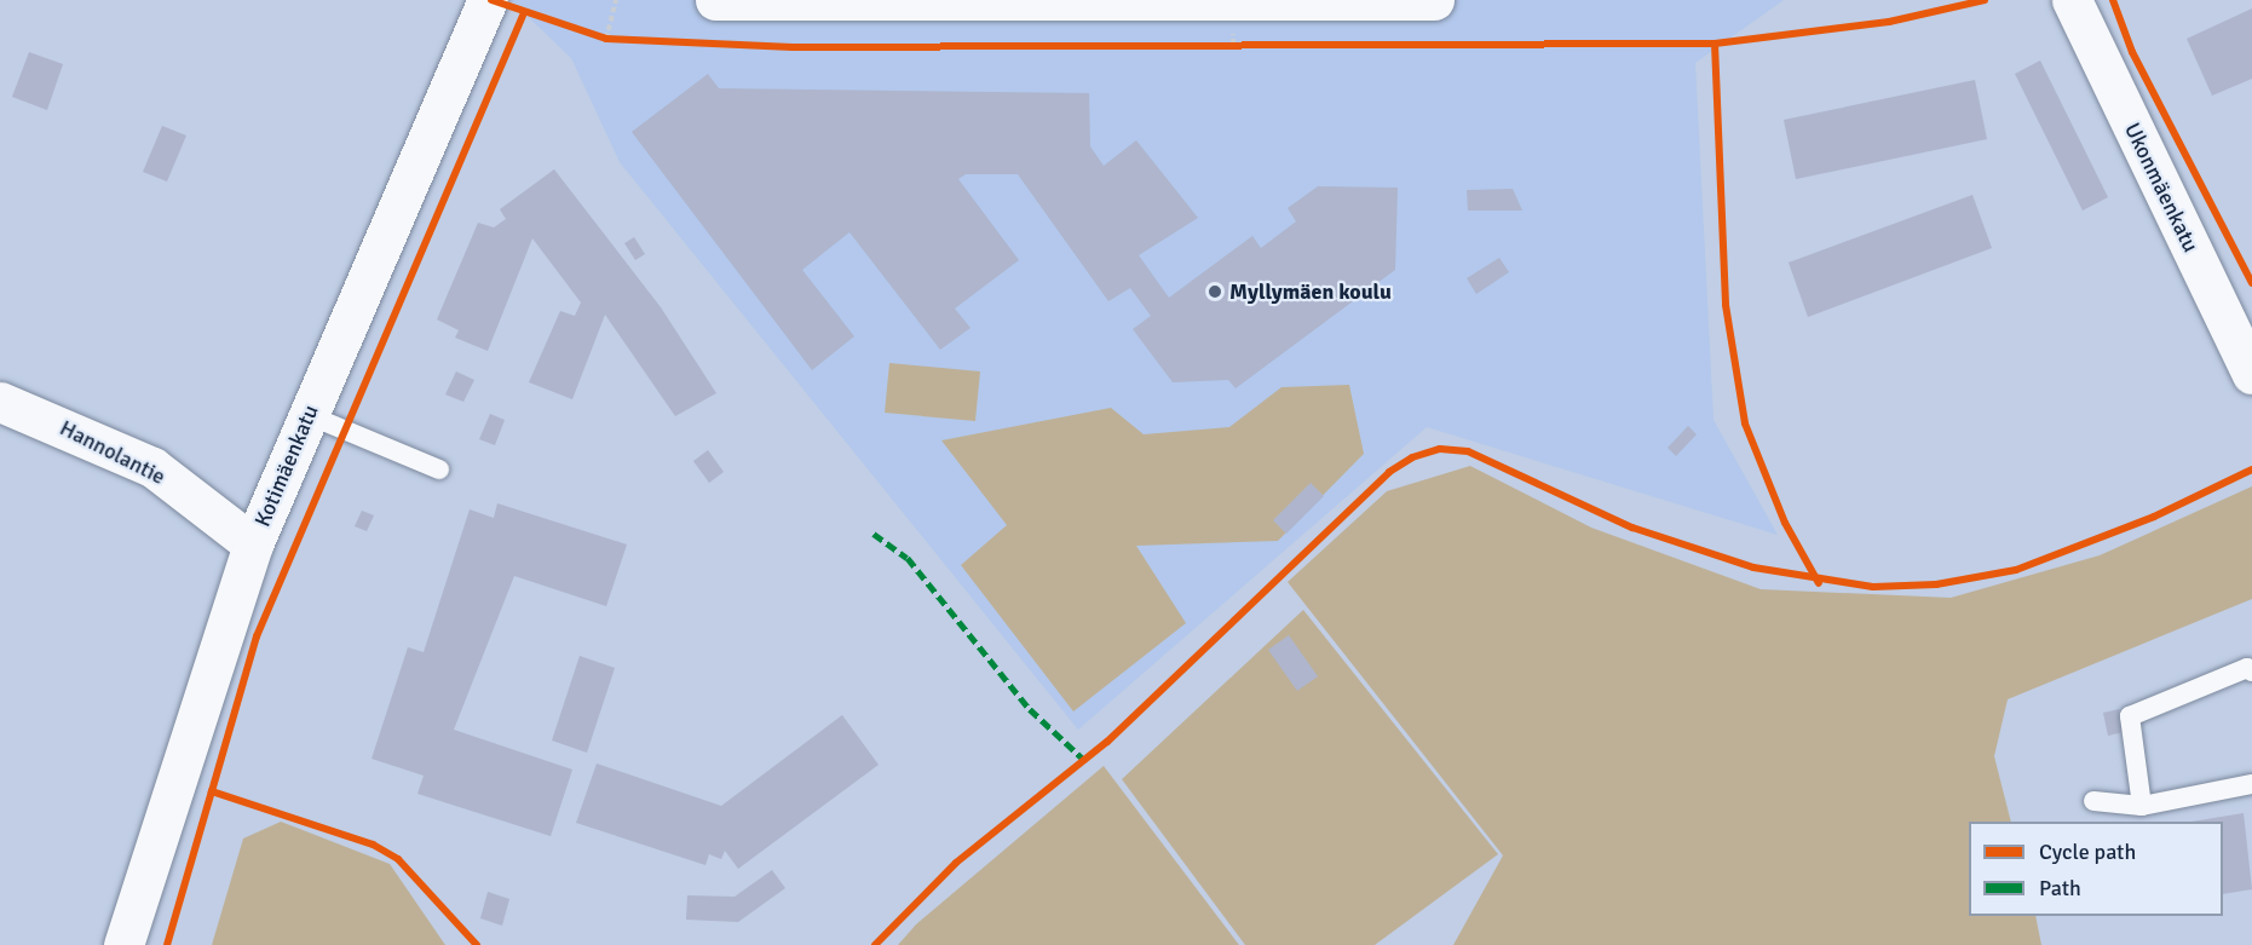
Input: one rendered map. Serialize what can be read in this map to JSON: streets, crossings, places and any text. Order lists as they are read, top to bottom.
{
  "streets": {
    "street": ["Ukonmäenkatu", "Hannolantie", "Kotimäenkatu"]
  },
  "crossings": [
    ["Hannolantie", "Kotimäenkatu"]
  ],
  "places": ["Myllymäen koulu"],
  "legend": ["Cycle path", "Path"]
}
